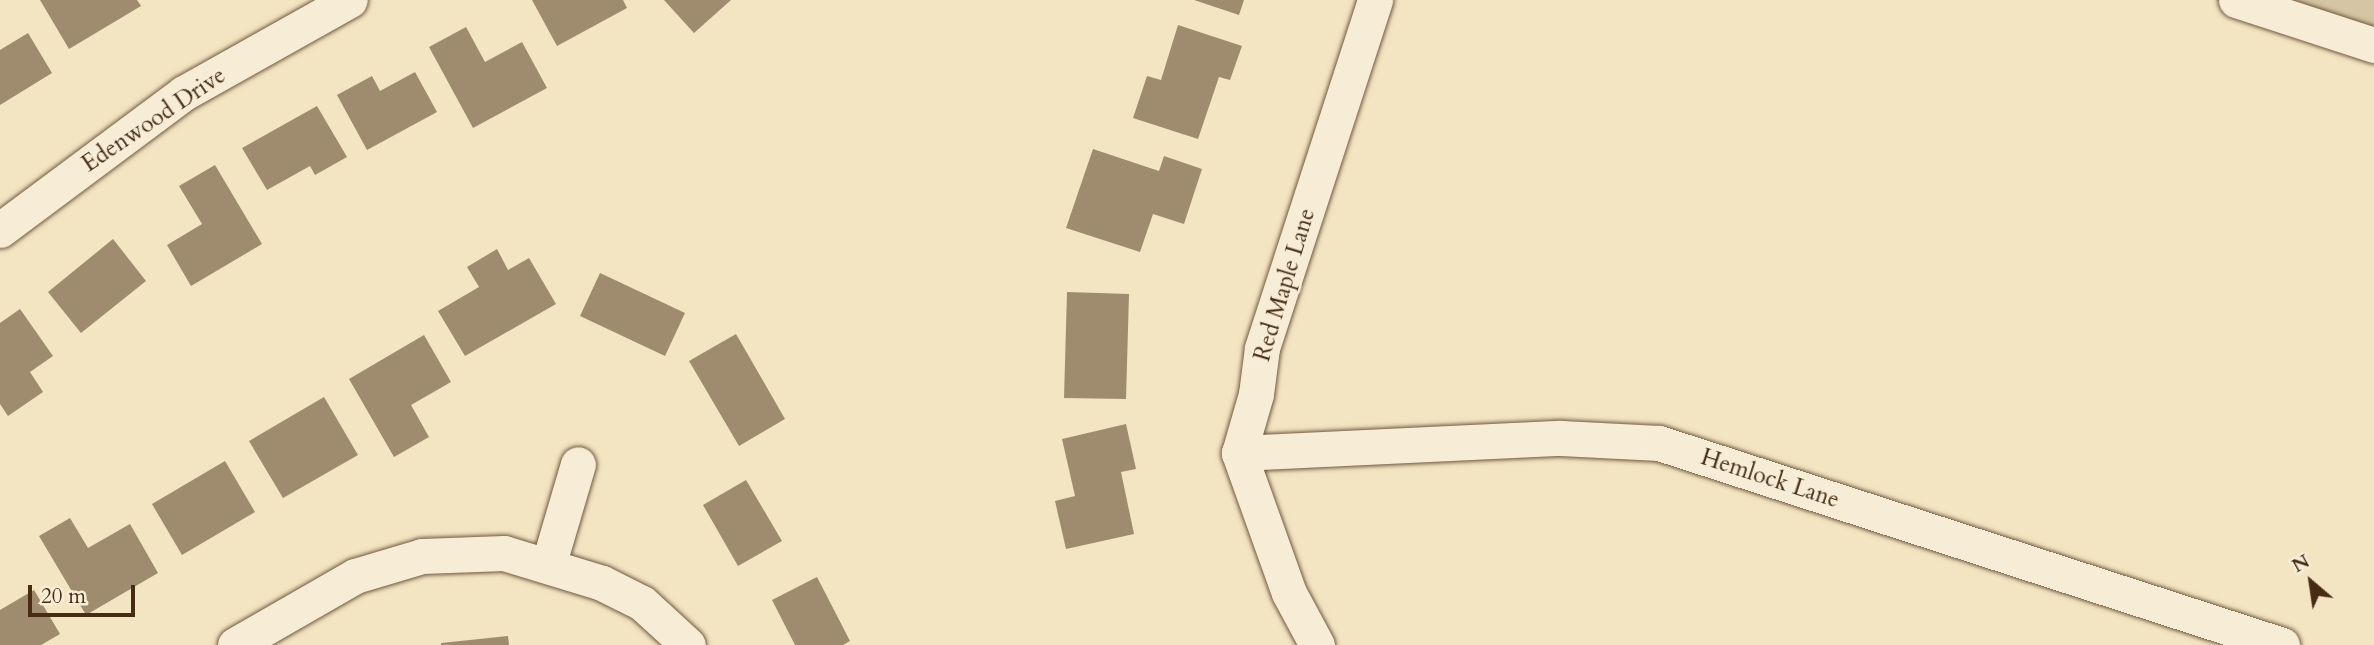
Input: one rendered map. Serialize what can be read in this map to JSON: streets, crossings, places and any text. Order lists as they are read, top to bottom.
{
  "streets": {
    "street": ["Edenwood Drive", "Red Maple Lane", "Hemlock Lane"]
  },
  "crossings": [
    ["Red Maple Lane", "Hemlock Lane"]
  ],
  "scale_bar": "20 m",
  "north": "top left"
}
